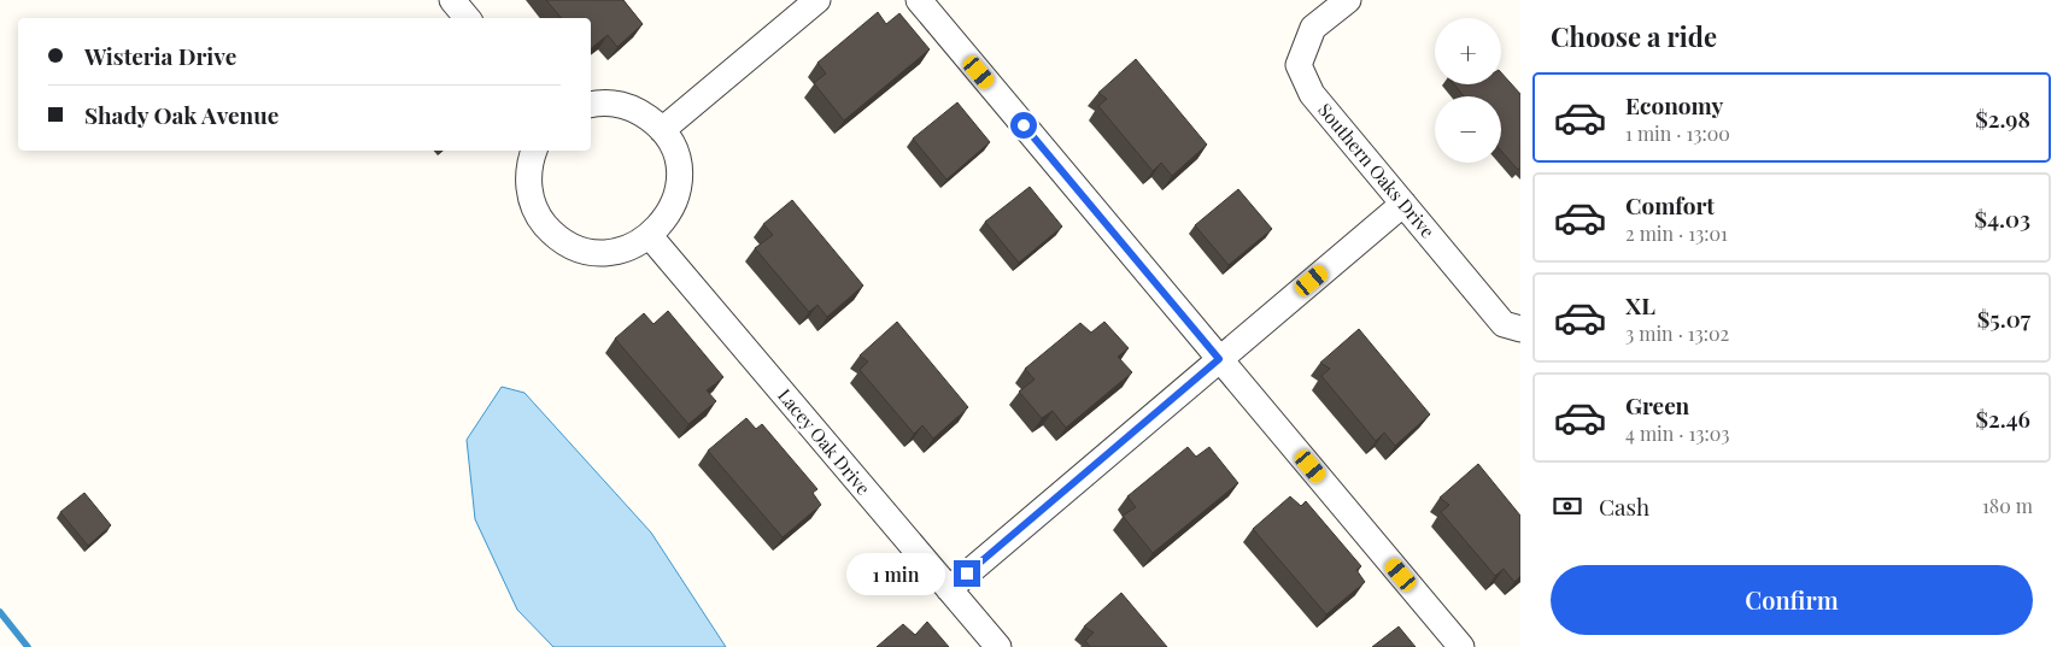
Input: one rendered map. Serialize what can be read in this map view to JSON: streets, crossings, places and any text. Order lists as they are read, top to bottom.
{
  "streets": {
    "street": ["Southern Oaks Drive", "Lacey Oak Drive"]
  },
  "page": {
    "heading": "Choose a ride",
    "map_buttons": ["+", "−"],
    "banner": ["Wisteria Drive", "Shady Oak Avenue"],
    "list": [
      {
        "name": "Economy",
        "note": "1 min · 13:00",
        "value": "$2.98"
      },
      {
        "name": "Comfort",
        "note": "2 min · 13:01",
        "value": "$4.03"
      },
      {
        "name": "XL",
        "note": "3 min · 13:02",
        "value": "$5.07"
      },
      {
        "name": "Green",
        "note": "4 min · 13:03",
        "value": "$2.46"
      }
    ],
    "pay": ["Cash", "180 m"],
    "bubble": "1 min",
    "buttons": "Confirm"
  }
}
